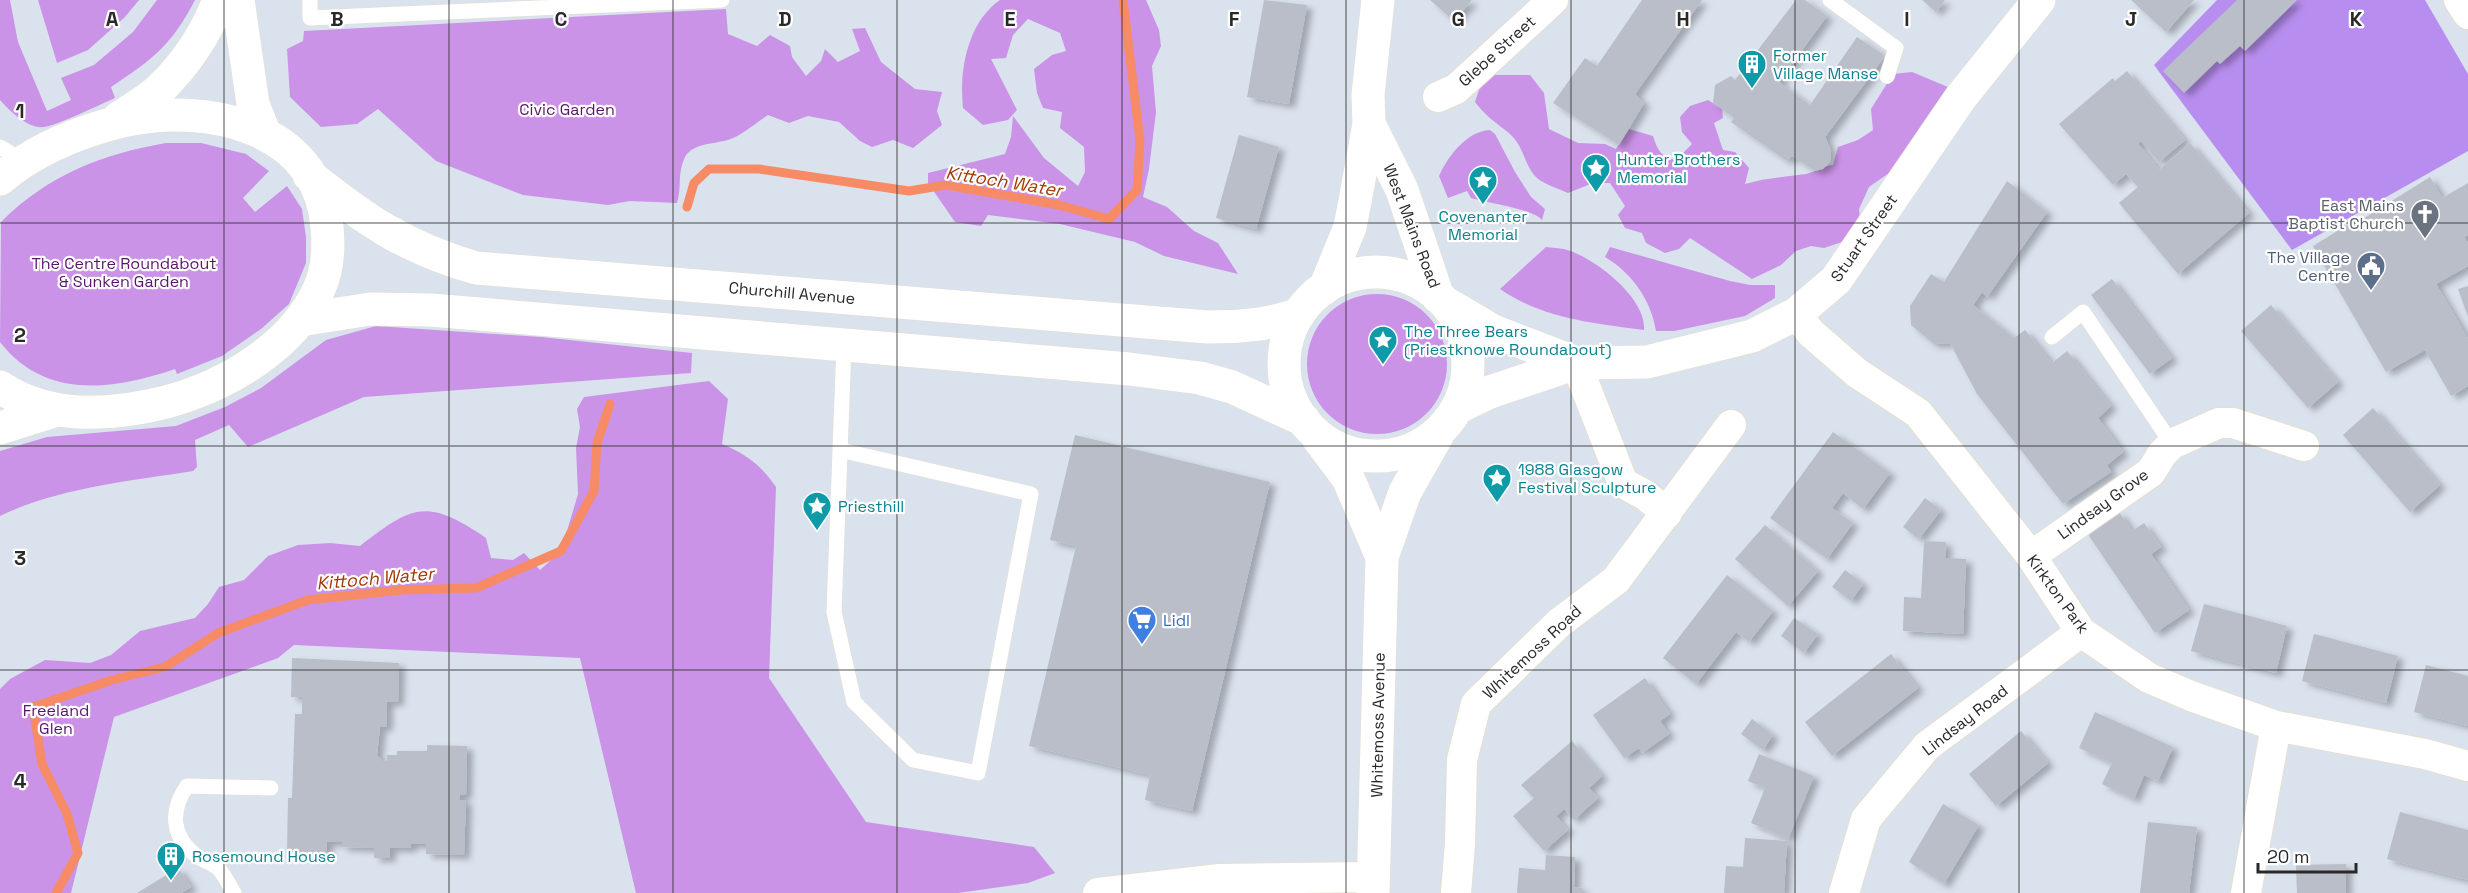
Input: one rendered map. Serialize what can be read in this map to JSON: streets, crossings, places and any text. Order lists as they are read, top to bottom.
{
  "streets": {
    "street": [
      "Glebe Street",
      "West Mains Road",
      "Stuart Street",
      "Churchill Avenue",
      "Lindsay Grove",
      "Kirkton Park",
      "Whitemoss Road",
      "Lindsay Road",
      "Whitemoss Avenue"
    ]
  },
  "crossings": [
    ["West Mains Road", "Stuart Street"],
    ["West Mains Road", "Churchill Avenue"],
    ["West Mains Road", "Whitemoss Avenue"],
    ["Stuart Street", "Churchill Avenue"],
    ["Stuart Street", "Kirkton Park"],
    ["Stuart Street", "Whitemoss Avenue"],
    ["Churchill Avenue", "Whitemoss Avenue"],
    ["Lindsay Grove", "Kirkton Park"],
    ["Kirkton Park", "Lindsay Road"]
  ],
  "water": ["Kittoch Water"],
  "parks": ["Civic Garden", "The Centre Roundabout & Sunken Garden", "Freeland Glen"],
  "places": {
    "building": ["Former Village Manse", "Rosemound House"],
    "place": [
      "Hunter Brothers Memorial",
      "Covenanter Memorial",
      "The Three Bears (Priestknowe Roundabout)",
      "1988 Glasgow Festival Sculpture",
      "Priesthill"
    ],
    "church": ["East Mains Baptist Church"],
    "public building": ["The Village Centre"],
    "supermarket": ["Lidl"]
  },
  "scale_bar": "20 m",
  "grid": {
    "columns": [
      "A",
      "B",
      "C",
      "D",
      "E",
      "F",
      "G",
      "H",
      "I",
      "J",
      "K"
    ],
    "rows": [
      "1",
      "2",
      "3",
      "4"
    ]
  }
}
